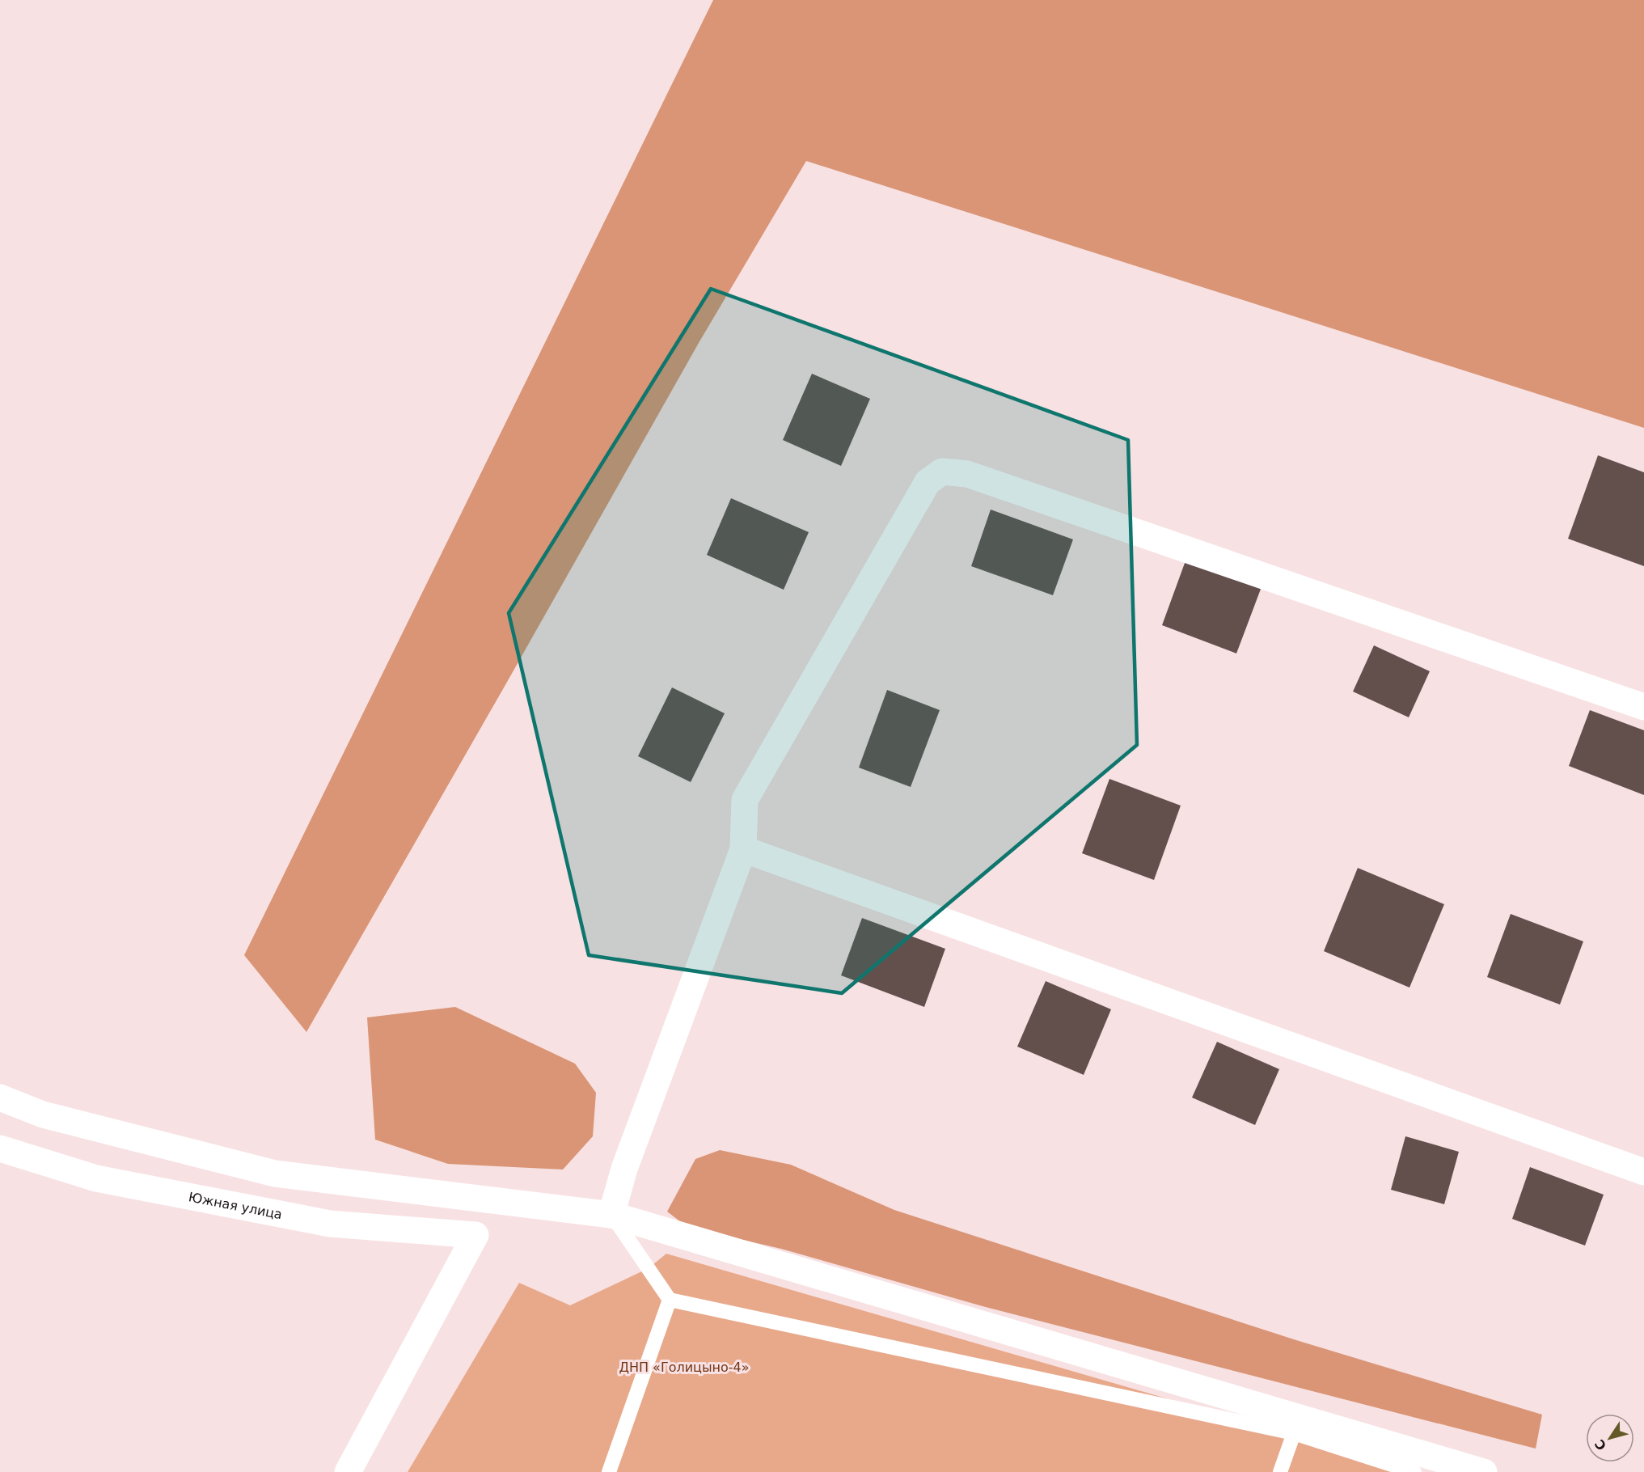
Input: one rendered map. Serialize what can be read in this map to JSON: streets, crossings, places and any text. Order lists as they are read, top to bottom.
{
  "streets": {
    "street": ["Южная улица"]
  },
  "parks": ["ДНП «Голицыно-4»"],
  "north": "bottom left"
}
